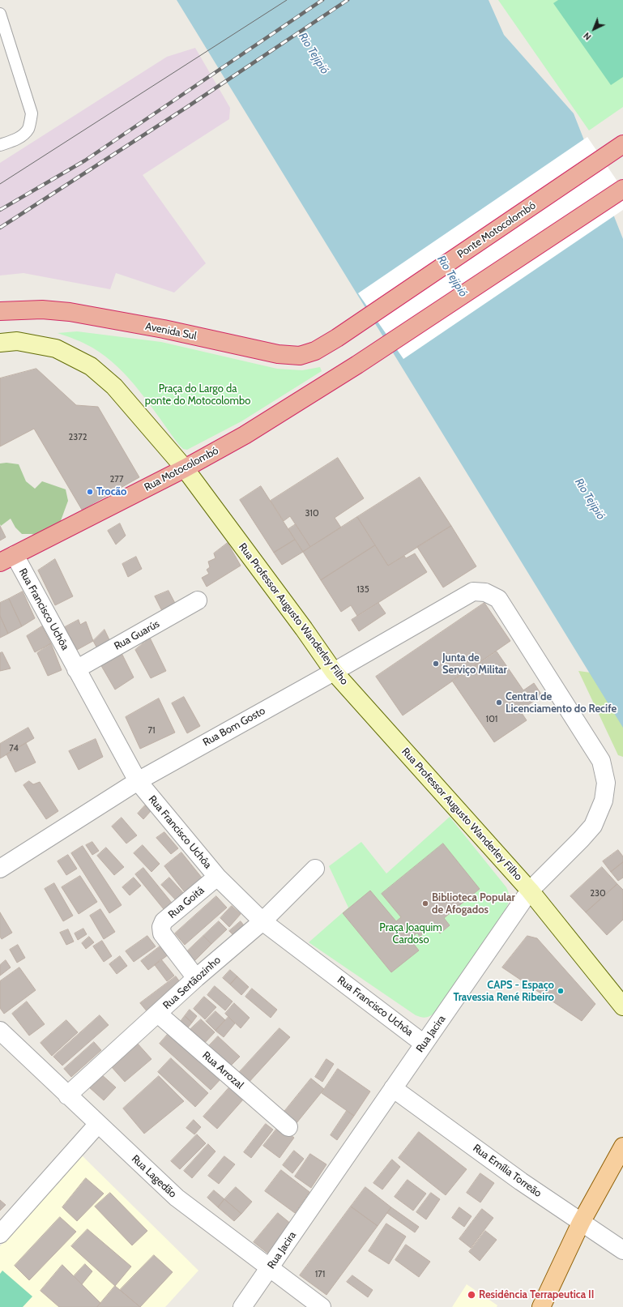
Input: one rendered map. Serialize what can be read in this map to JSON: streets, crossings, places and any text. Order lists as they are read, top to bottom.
{
  "streets": {
    "highway": ["Ponte Motocolombó", "Avenida Sul", "Rua Motocolombó"],
    "main road": ["Rua Professor Augusto Wanderley Filho"],
    "street": [
      "Rua Francisco Uchôa",
      "Rua Guarús",
      "Rua Bom Gosto",
      "Rua Goitá",
      "Rua Sertãozinho",
      "Rua Jacira",
      "Rua Arrozal",
      "Rua Emília Torreão",
      "Rua Lagedão"
    ]
  },
  "crossings": [
    ["Ponte Motocolombó", "Avenida Sul"],
    ["Rua Motocolombó", "Rua Francisco Uchôa"],
    ["Rua Motocolombó", "Rua Professor Augusto Wanderley Filho"],
    ["Rua Francisco Uchôa", "Rua Guarús"],
    ["Rua Francisco Uchôa", "Rua Bom Gosto"],
    ["Rua Francisco Uchôa", "Rua Goitá"],
    ["Rua Francisco Uchôa", "Rua Sertãozinho"],
    ["Rua Francisco Uchôa", "Rua Jacira"],
    ["Rua Professor Augusto Wanderley Filho", "Rua Bom Gosto"],
    ["Rua Professor Augusto Wanderley Filho", "Rua Jacira"],
    ["Rua Bom Gosto", "Rua Jacira"],
    ["Rua Goitá", "Rua Sertãozinho"],
    ["Rua Sertãozinho", "Rua Arrozal"],
    ["Rua Sertãozinho", "Rua Lagedão"],
    ["Rua Jacira", "Rua Emília Torreão"],
    ["Rua Jacira", "Rua Lagedão"]
  ],
  "water": ["Rio Tejipió"],
  "parks": ["Praça do Largo da ponte do Motocolombo", "Praça Joaquim Cardoso"],
  "places": [
    "Trocão",
    "Junta de Serviço Militar",
    "Central de Licenciamento do Recife",
    "Biblioteca Popular de Afogados",
    "CAPS - Espaço Travessia René Ribeiro",
    "Residência Terrapeutica II"
  ],
  "house_numbers": [
    "2372",
    "277",
    "310",
    "135",
    "101",
    "71",
    "74",
    "230",
    "171"
  ],
  "north": "bottom left"
}
